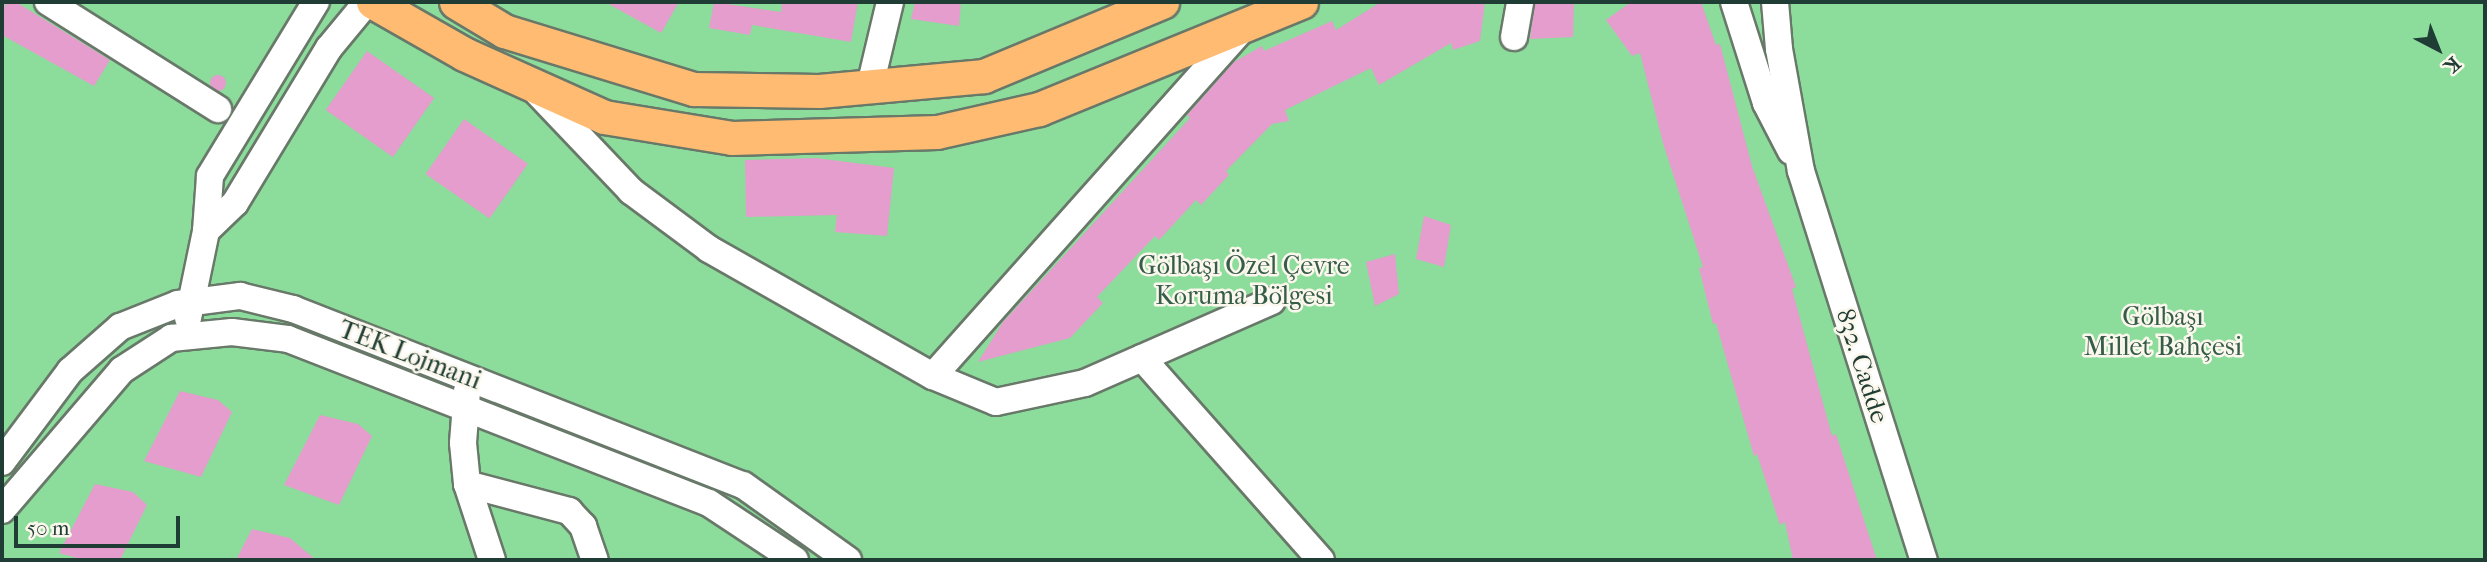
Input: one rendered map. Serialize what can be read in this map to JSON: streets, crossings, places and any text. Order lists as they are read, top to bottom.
{
  "streets": {
    "street": ["TEK Lojmani", "832. Cadde"]
  },
  "parks": ["Gölbaşı Özel Çevre Koruma Bölgesi", "Gölbaşı Millet Bahçesi"],
  "scale_bar": "50 m",
  "north": "bottom right"
}
